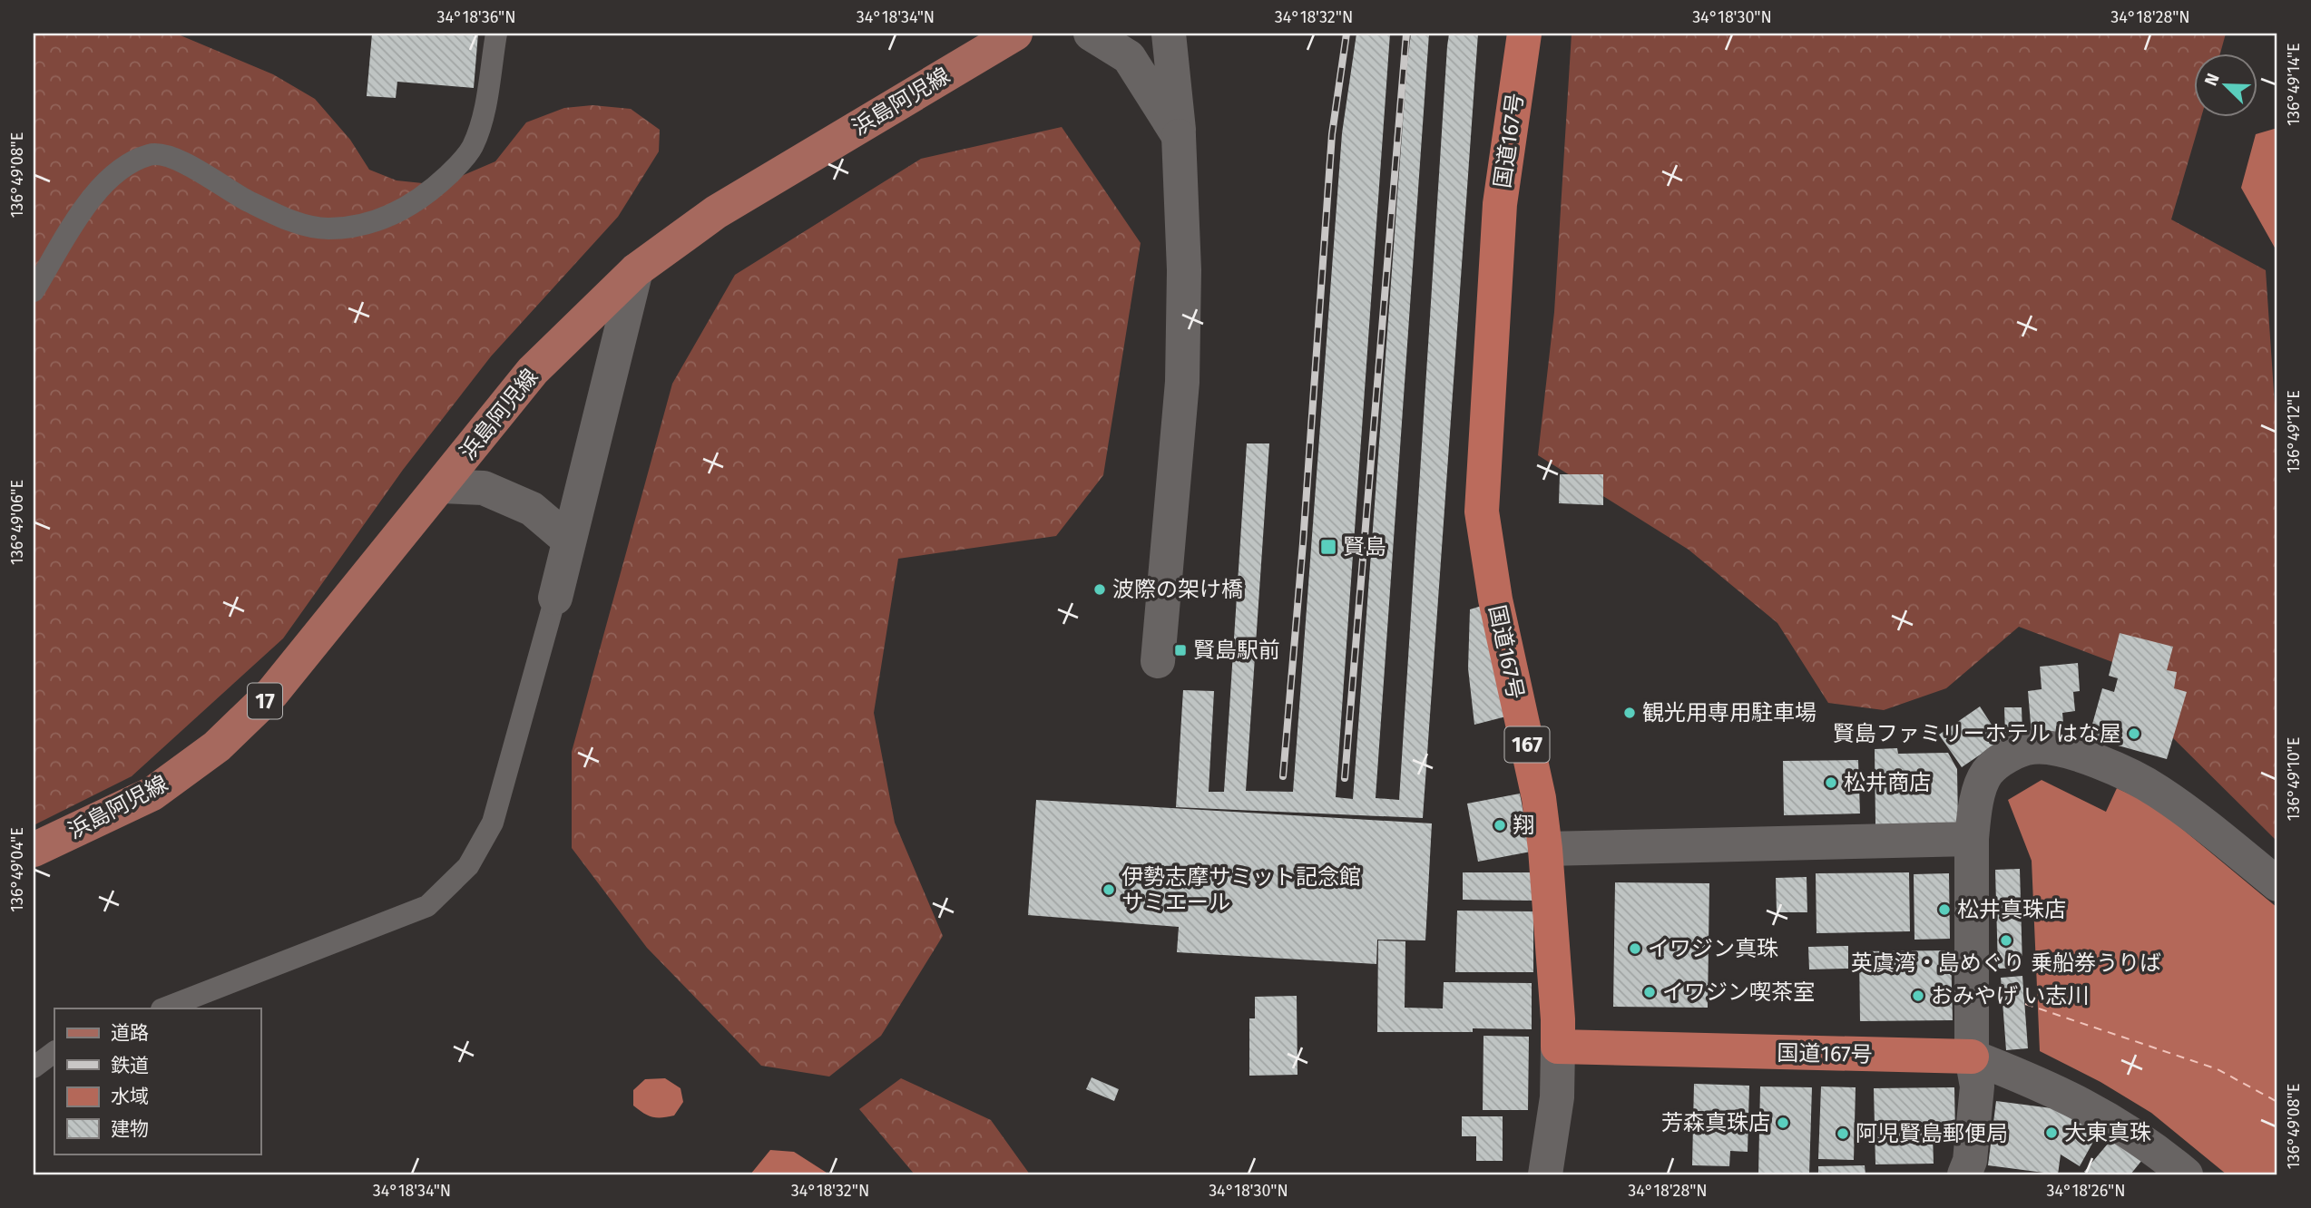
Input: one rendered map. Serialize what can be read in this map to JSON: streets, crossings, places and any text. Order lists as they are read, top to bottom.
{
  "streets": {
    "highway": ["国道167号", "167"],
    "main road": ["浜島阿児線", "17"]
  },
  "places": {
    "transit": ["賢島", "賢島駅前"],
    "other": [
      "波際の架け橋",
      "観光用専用駐車場",
      "賢島ファミリーホテル はな屋",
      "松井商店",
      "翔",
      "伊勢志摩サミット記念館 サミエール",
      "松井真珠店",
      "英虞湾・島めぐり 乗船券うりば",
      "イワジン真珠",
      "イワジン喫茶室",
      "おみやげ い志川",
      "芳森真珠店",
      "大東真珠",
      "阿児賢島郵便局"
    ]
  },
  "legend": [
    "道路",
    "鉄道",
    "水域",
    "建物"
  ],
  "north": "top left",
  "coordinates": [
    "34°18'36\"N",
    "34°18'34\"N",
    "34°18'32\"N",
    "34°18'30\"N",
    "34°18'28\"N",
    "136°49'14\"E",
    "136°49'08\"E",
    "136°49'12\"E",
    "136°49'06\"E",
    "136°49'10\"E",
    "136°49'04\"E",
    "34°18'26\"N"
  ]
}
